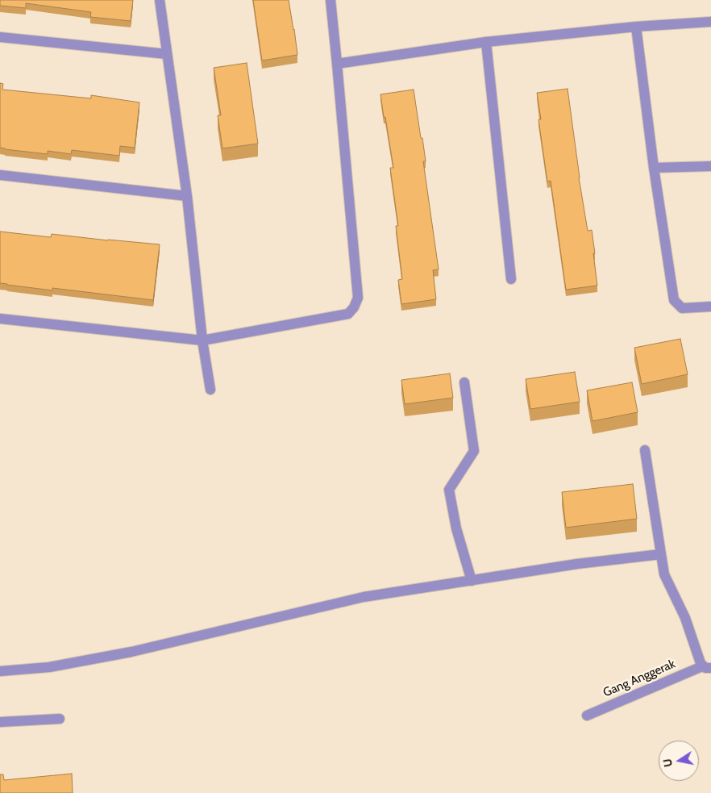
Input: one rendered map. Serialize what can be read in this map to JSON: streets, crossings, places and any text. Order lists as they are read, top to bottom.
{
  "streets": {
    "street": ["Gang Anggerak"]
  },
  "north": "left"
}
